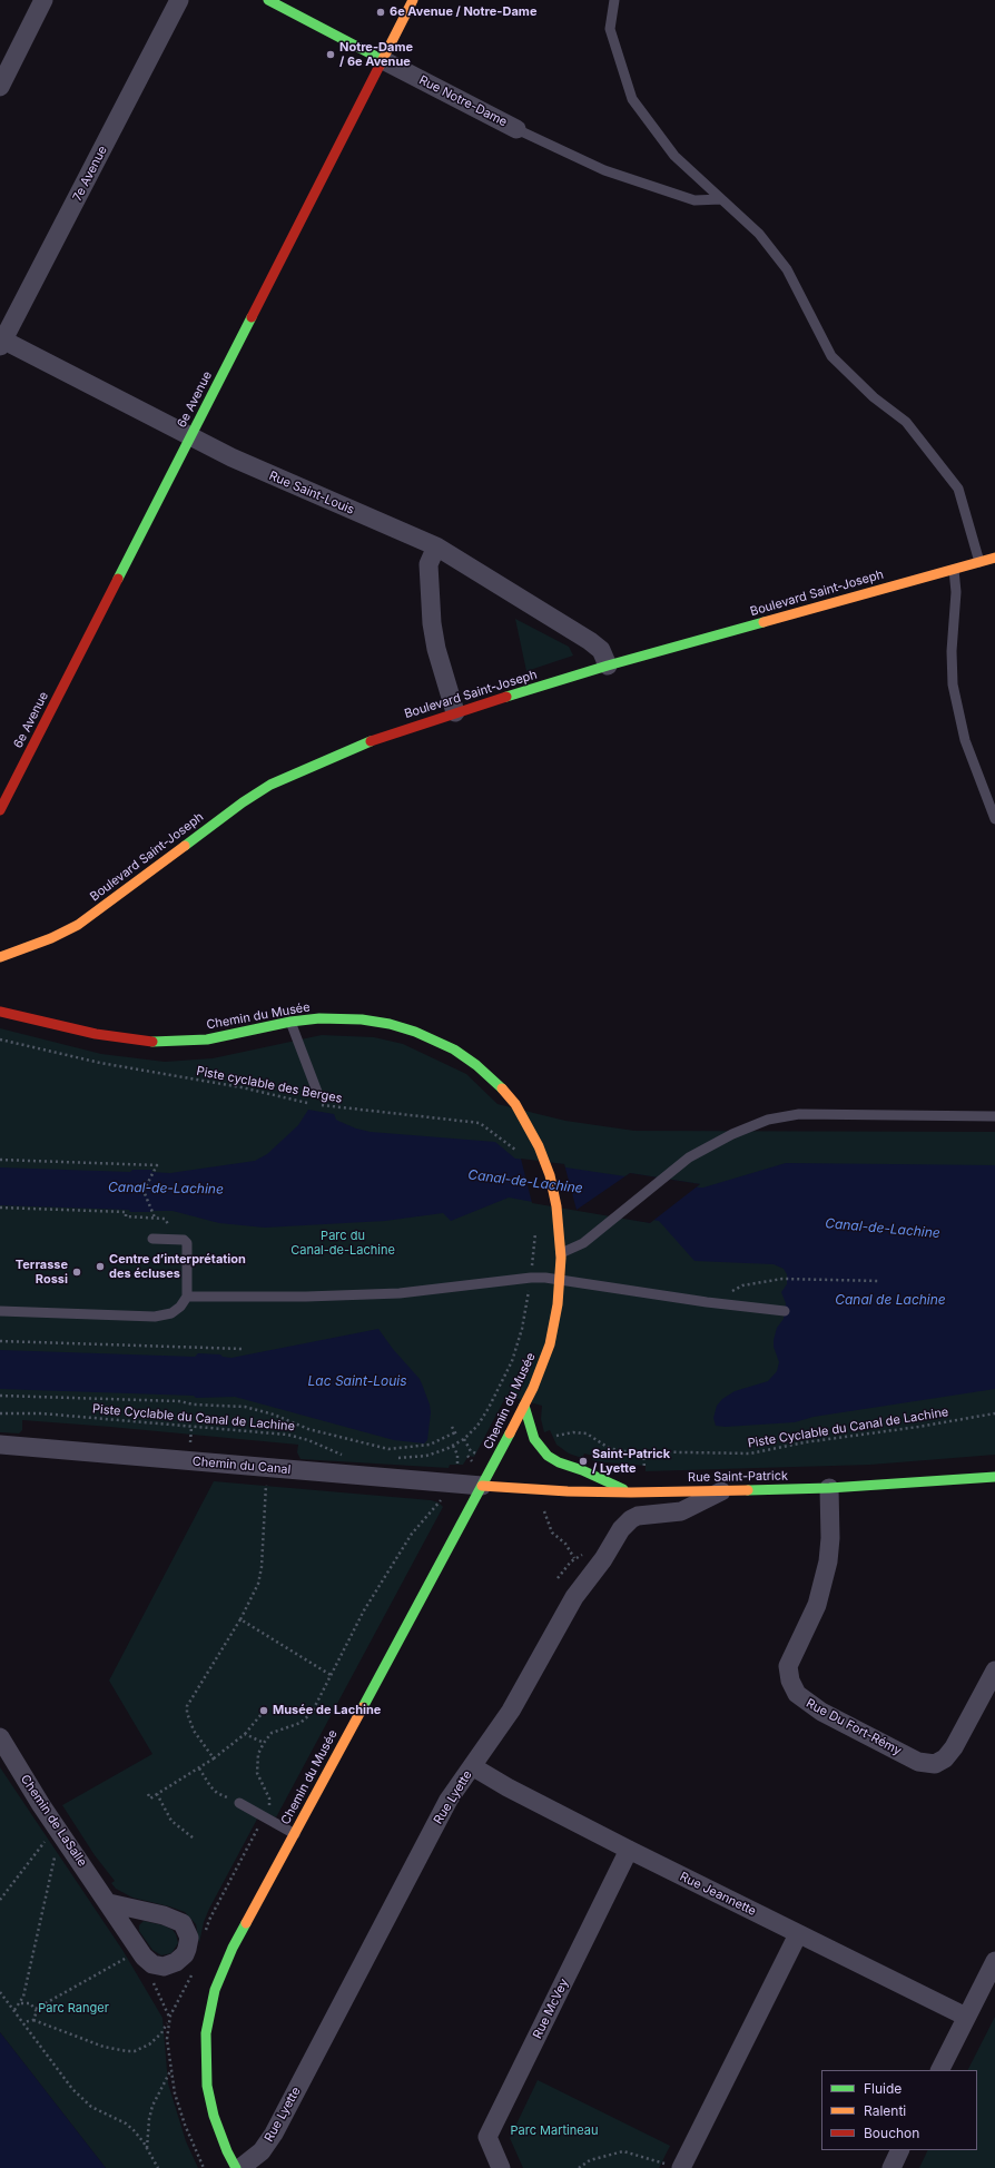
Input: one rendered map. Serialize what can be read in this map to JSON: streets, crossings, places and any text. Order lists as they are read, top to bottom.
{
  "streets": {
    "street": [
      "Rue Notre-Dame",
      "7e Avenue",
      "6e Avenue",
      "Rue Saint-Louis",
      "Boulevard Saint-Joseph",
      "Chemin du Musée",
      "Chemin du Canal",
      "Rue Saint-Patrick",
      "Rue Du Fort-Rémy",
      "Rue Lyette",
      "Chemin de LaSalle",
      "Rue Jeannette",
      "Rue McVey"
    ],
    "path": ["Piste cyclable des Berges", "Piste Cyclable du Canal de Lachine"]
  },
  "crossings": [
    ["Rue Notre-Dame", "6e Avenue"],
    ["7e Avenue", "Rue Saint-Louis"],
    ["6e Avenue", "Rue Saint-Louis"],
    ["Rue Saint-Louis", "Boulevard Saint-Joseph"],
    ["Chemin du Musée", "Chemin du Canal"],
    ["Chemin du Musée", "Rue Saint-Patrick"],
    ["Chemin du Canal", "Rue Saint-Patrick"],
    ["Rue Saint-Patrick", "Rue Du Fort-Rémy"],
    ["Rue Saint-Patrick", "Rue Lyette"],
    ["Rue Lyette", "Rue Jeannette"],
    ["Rue Jeannette", "Rue McVey"]
  ],
  "water": ["Canal-de-Lachine", "Canal de Lachine", "Lac Saint-Louis"],
  "parks": ["Parc du Canal-de-Lachine", "Parc Ranger", "Parc Martineau"],
  "places": [
    "6e Avenue / Notre-Dame",
    "Notre-Dame / 6e Avenue",
    "Centre d’interprétation des écluses",
    "Terrasse Rossi",
    "Saint-Patrick / Lyette",
    "Musée de Lachine"
  ],
  "legend": ["Fluide", "Ralenti", "Bouchon"]
}
